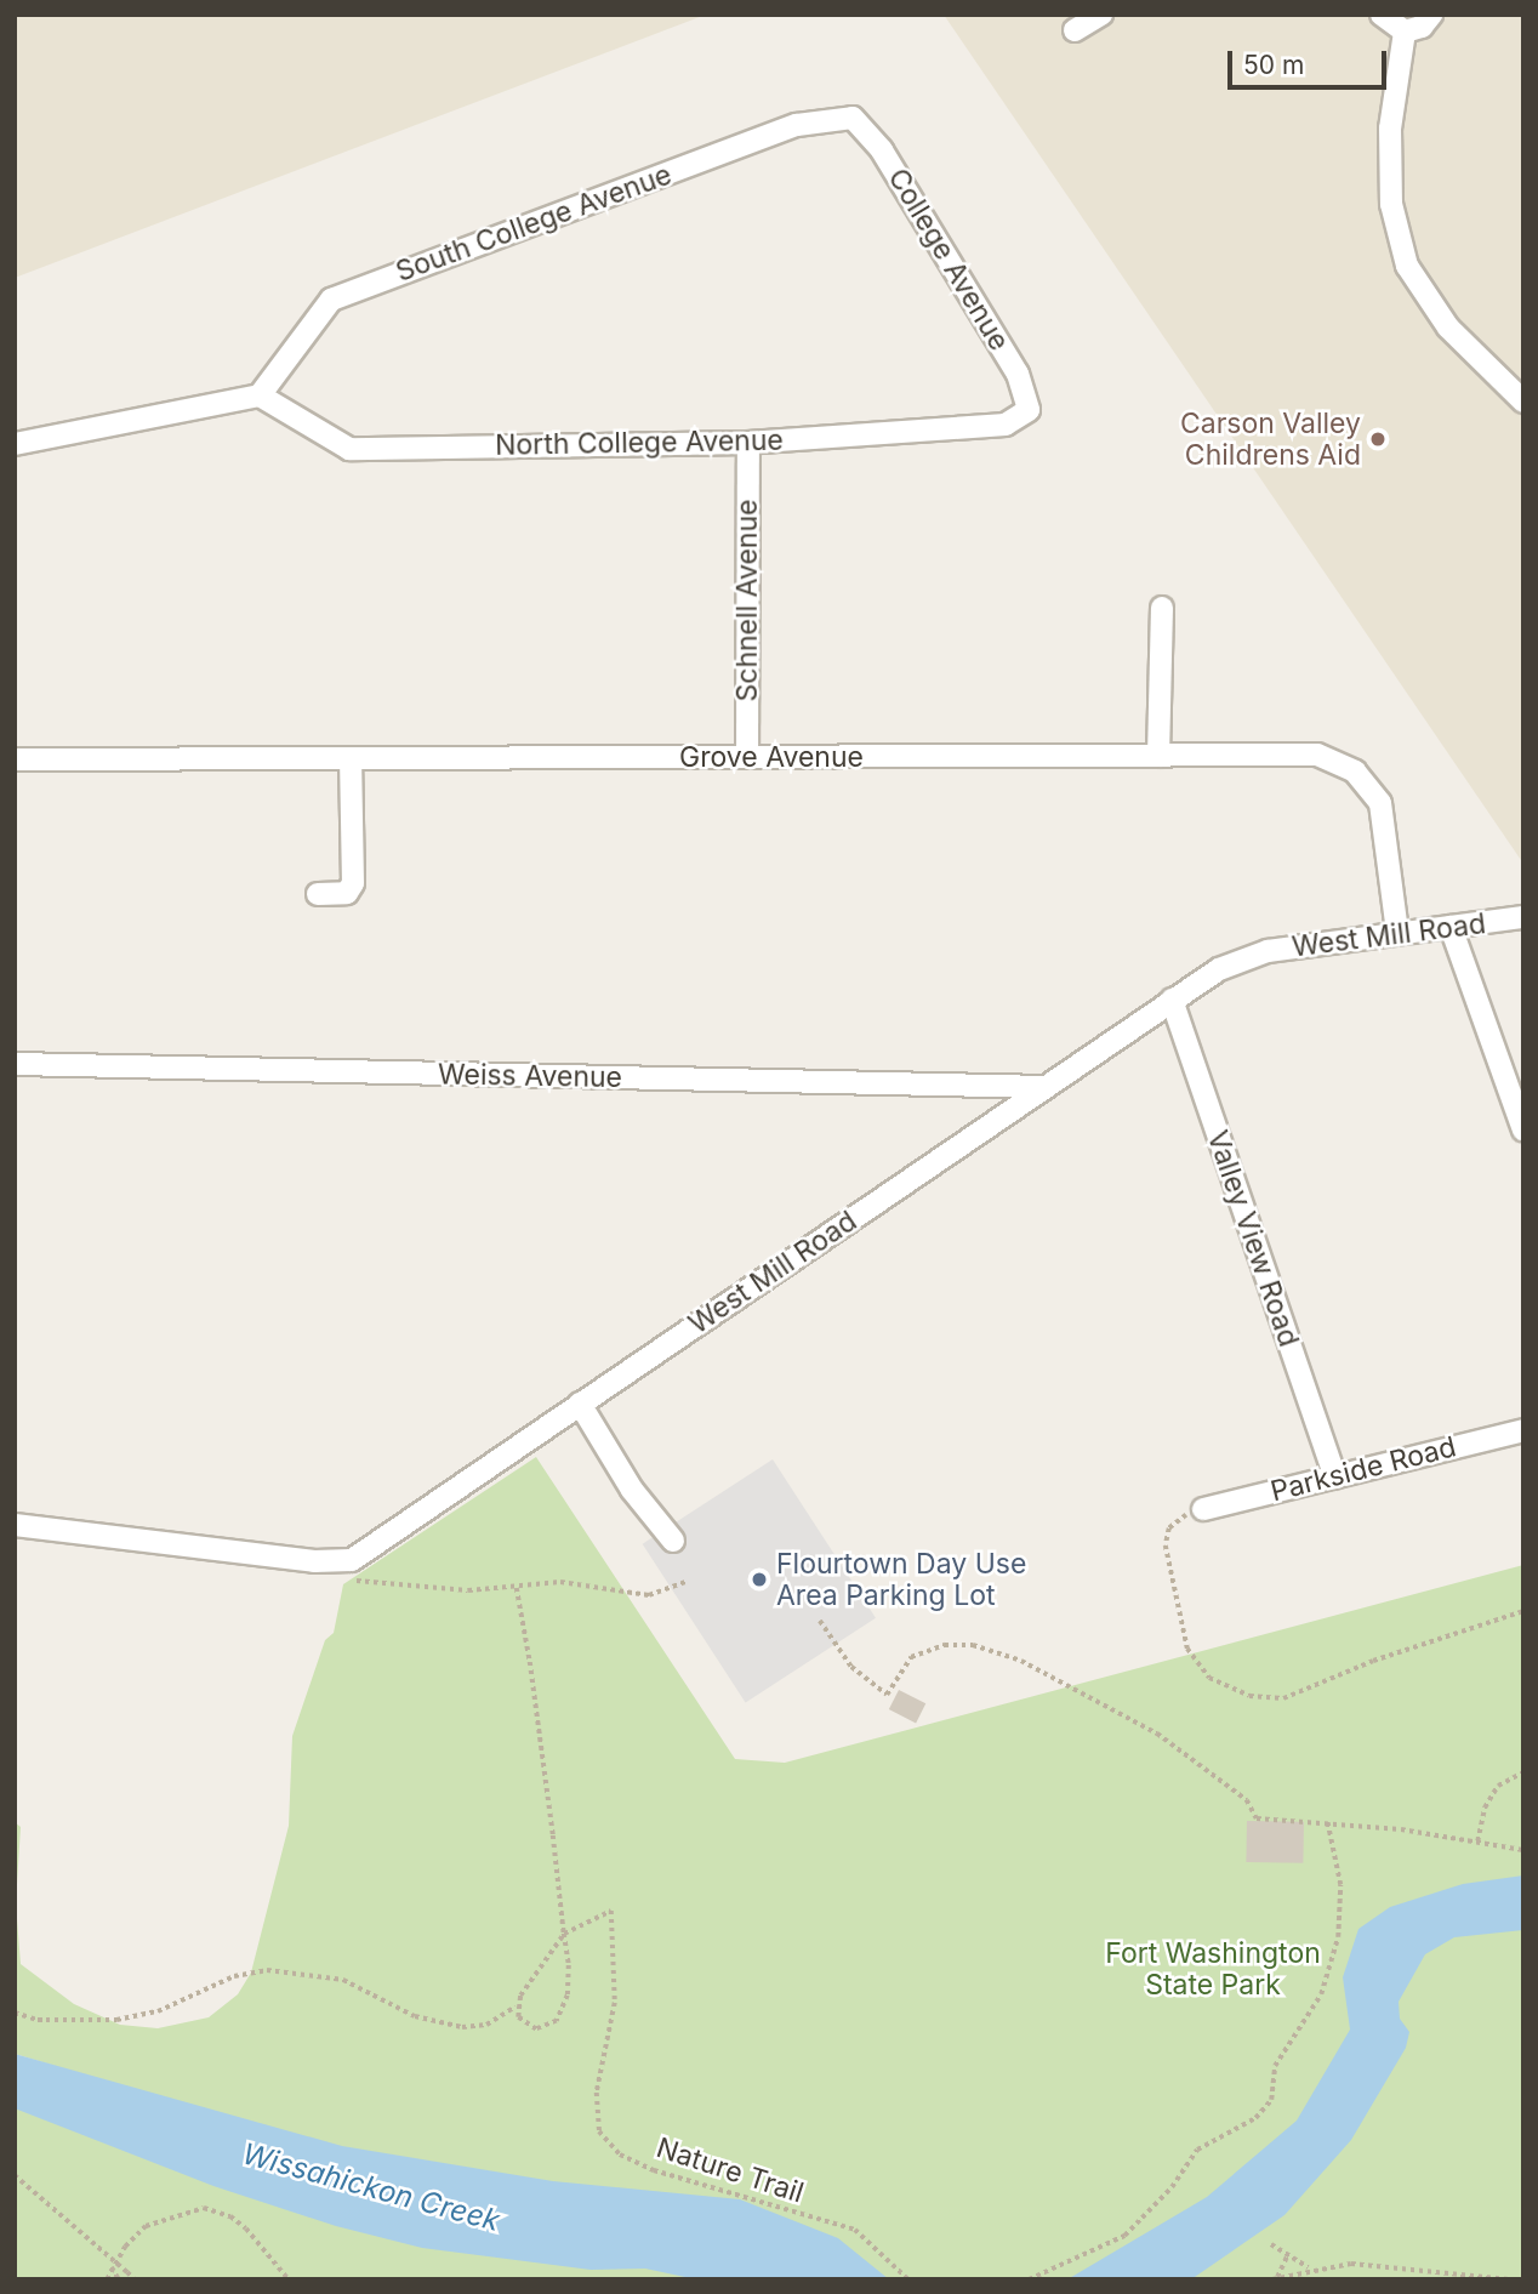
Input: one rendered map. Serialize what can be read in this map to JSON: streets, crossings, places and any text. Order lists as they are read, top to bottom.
{
  "streets": {
    "street": [
      "South College Avenue",
      "College Avenue",
      "North College Avenue",
      "Schnell Avenue",
      "Grove Avenue",
      "West Mill Road",
      "Weiss Avenue",
      "Valley View Road",
      "Parkside Road"
    ],
    "path": ["Nature Trail"]
  },
  "crossings": [
    ["South College Avenue", "College Avenue"],
    ["South College Avenue", "North College Avenue"],
    ["College Avenue", "North College Avenue"],
    ["North College Avenue", "Schnell Avenue"],
    ["Schnell Avenue", "Grove Avenue"],
    ["Grove Avenue", "West Mill Road"],
    ["West Mill Road", "Weiss Avenue"],
    ["West Mill Road", "Valley View Road"],
    ["Valley View Road", "Parkside Road"]
  ],
  "water": ["Wissahickon Creek"],
  "parks": ["Fort Washington State Park"],
  "places": ["Carson Valley Childrens Aid", "Flourtown Day Use Area Parking Lot"],
  "scale_bar": "50 m"
}
